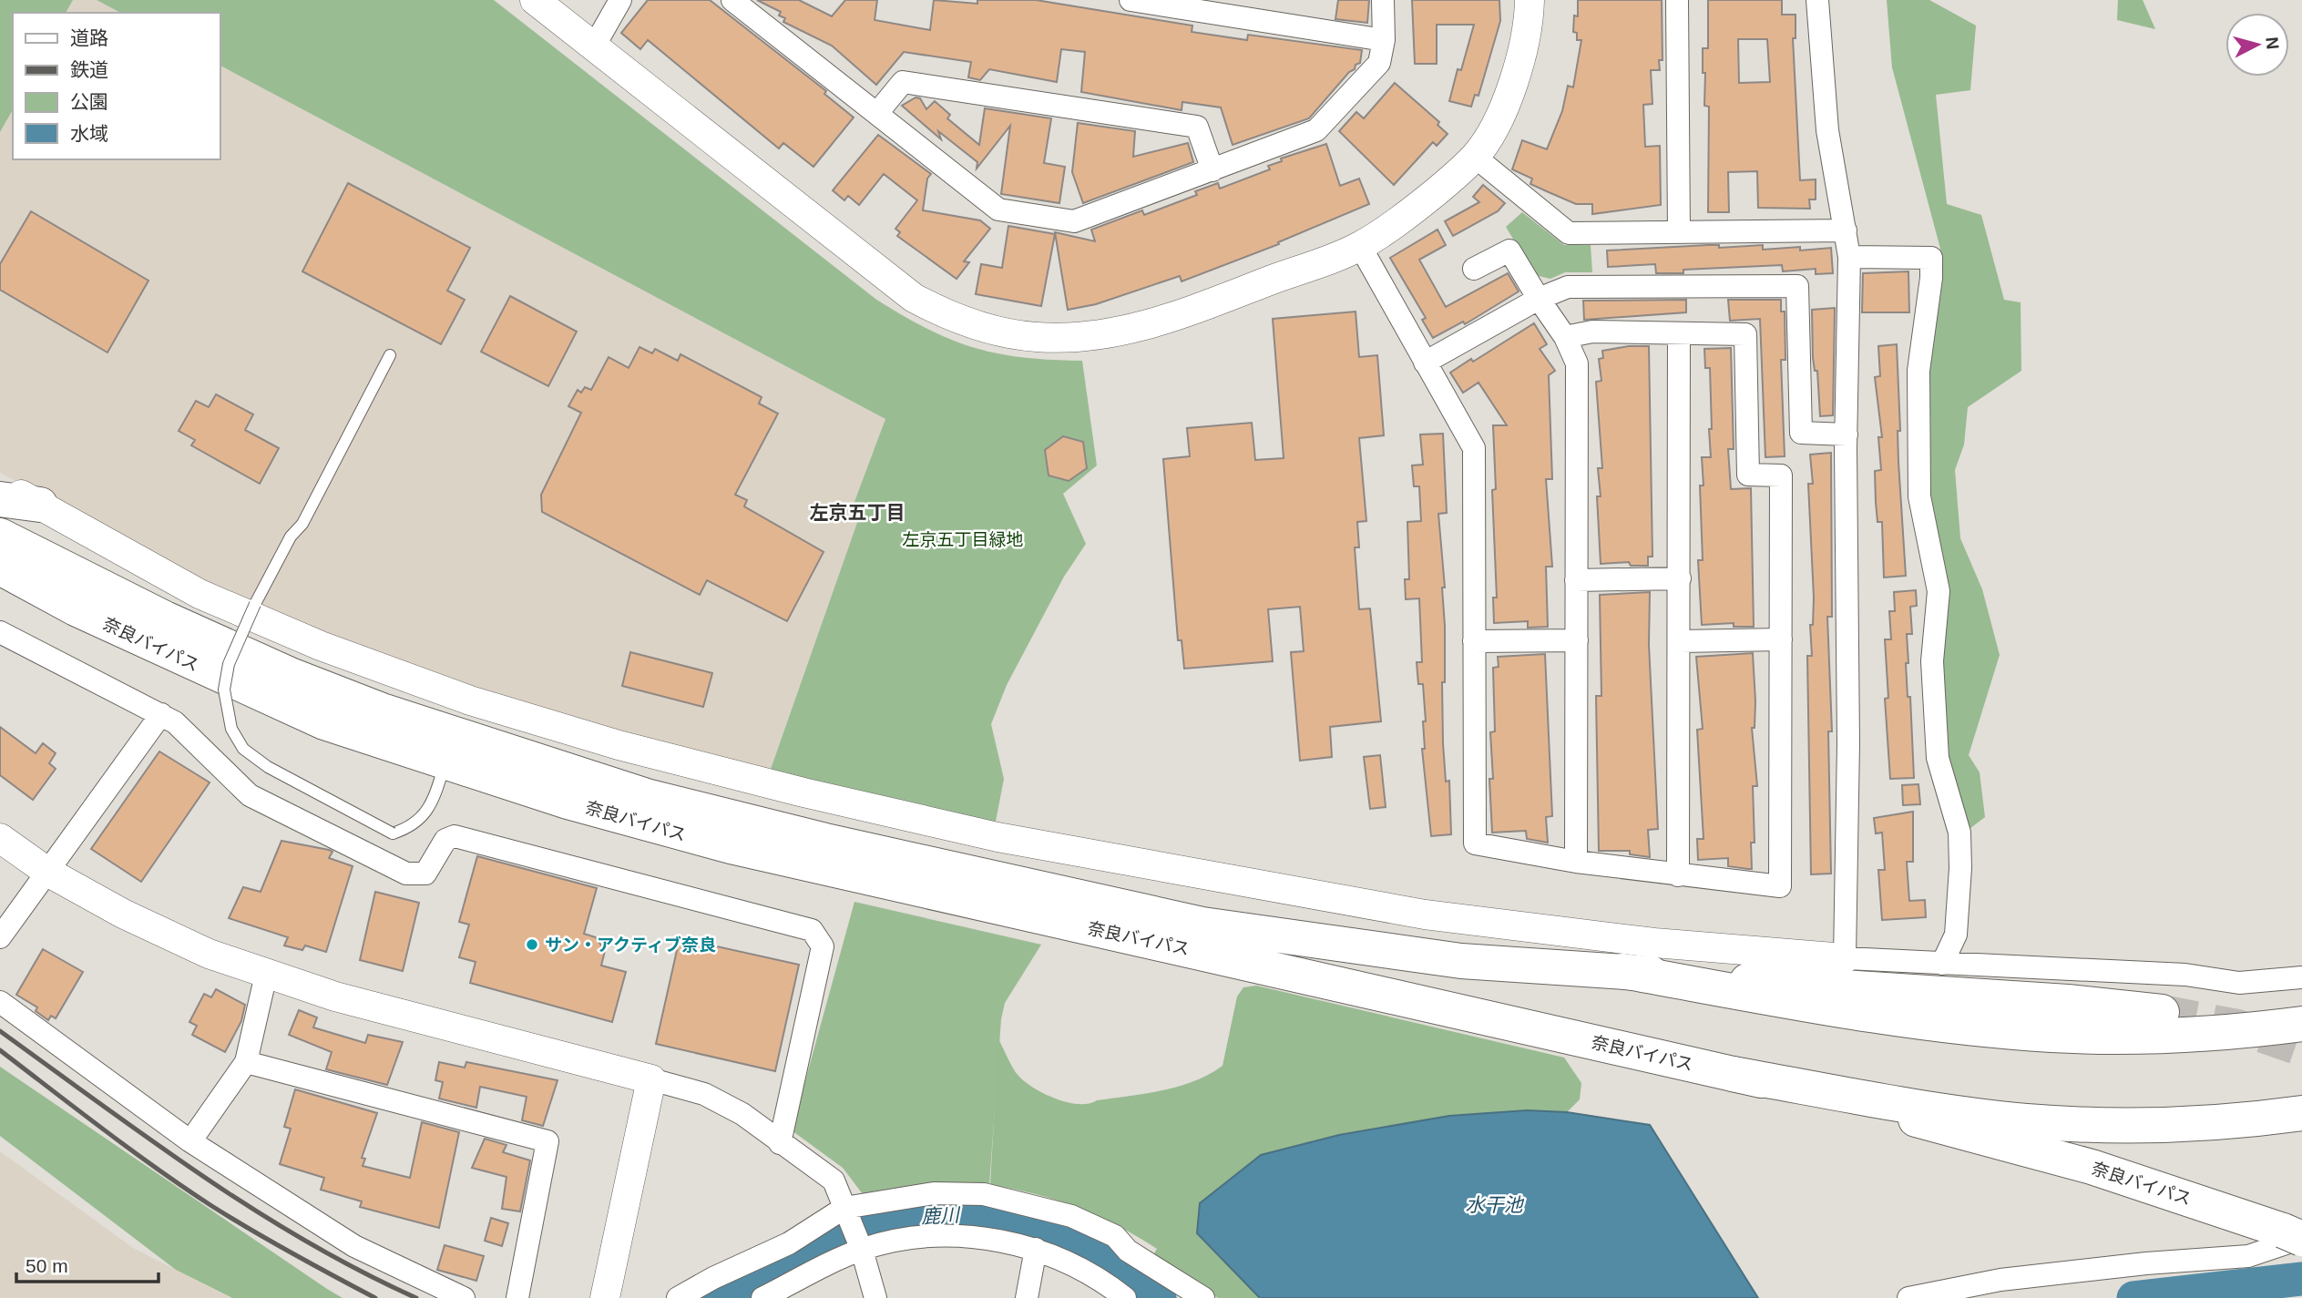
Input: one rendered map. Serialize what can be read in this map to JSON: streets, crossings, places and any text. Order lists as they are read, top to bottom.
{
  "streets": {
    "highway": ["奈良バイパス"]
  },
  "districts": ["左京五丁目"],
  "water": ["水干池", "鹿川"],
  "parks": ["左京五丁目緑地"],
  "places": ["サン・アクティブ奈良"],
  "legend": [
    "道路",
    "鉄道",
    "公園",
    "水域"
  ],
  "scale_bar": "50 m",
  "north": "right"
}
